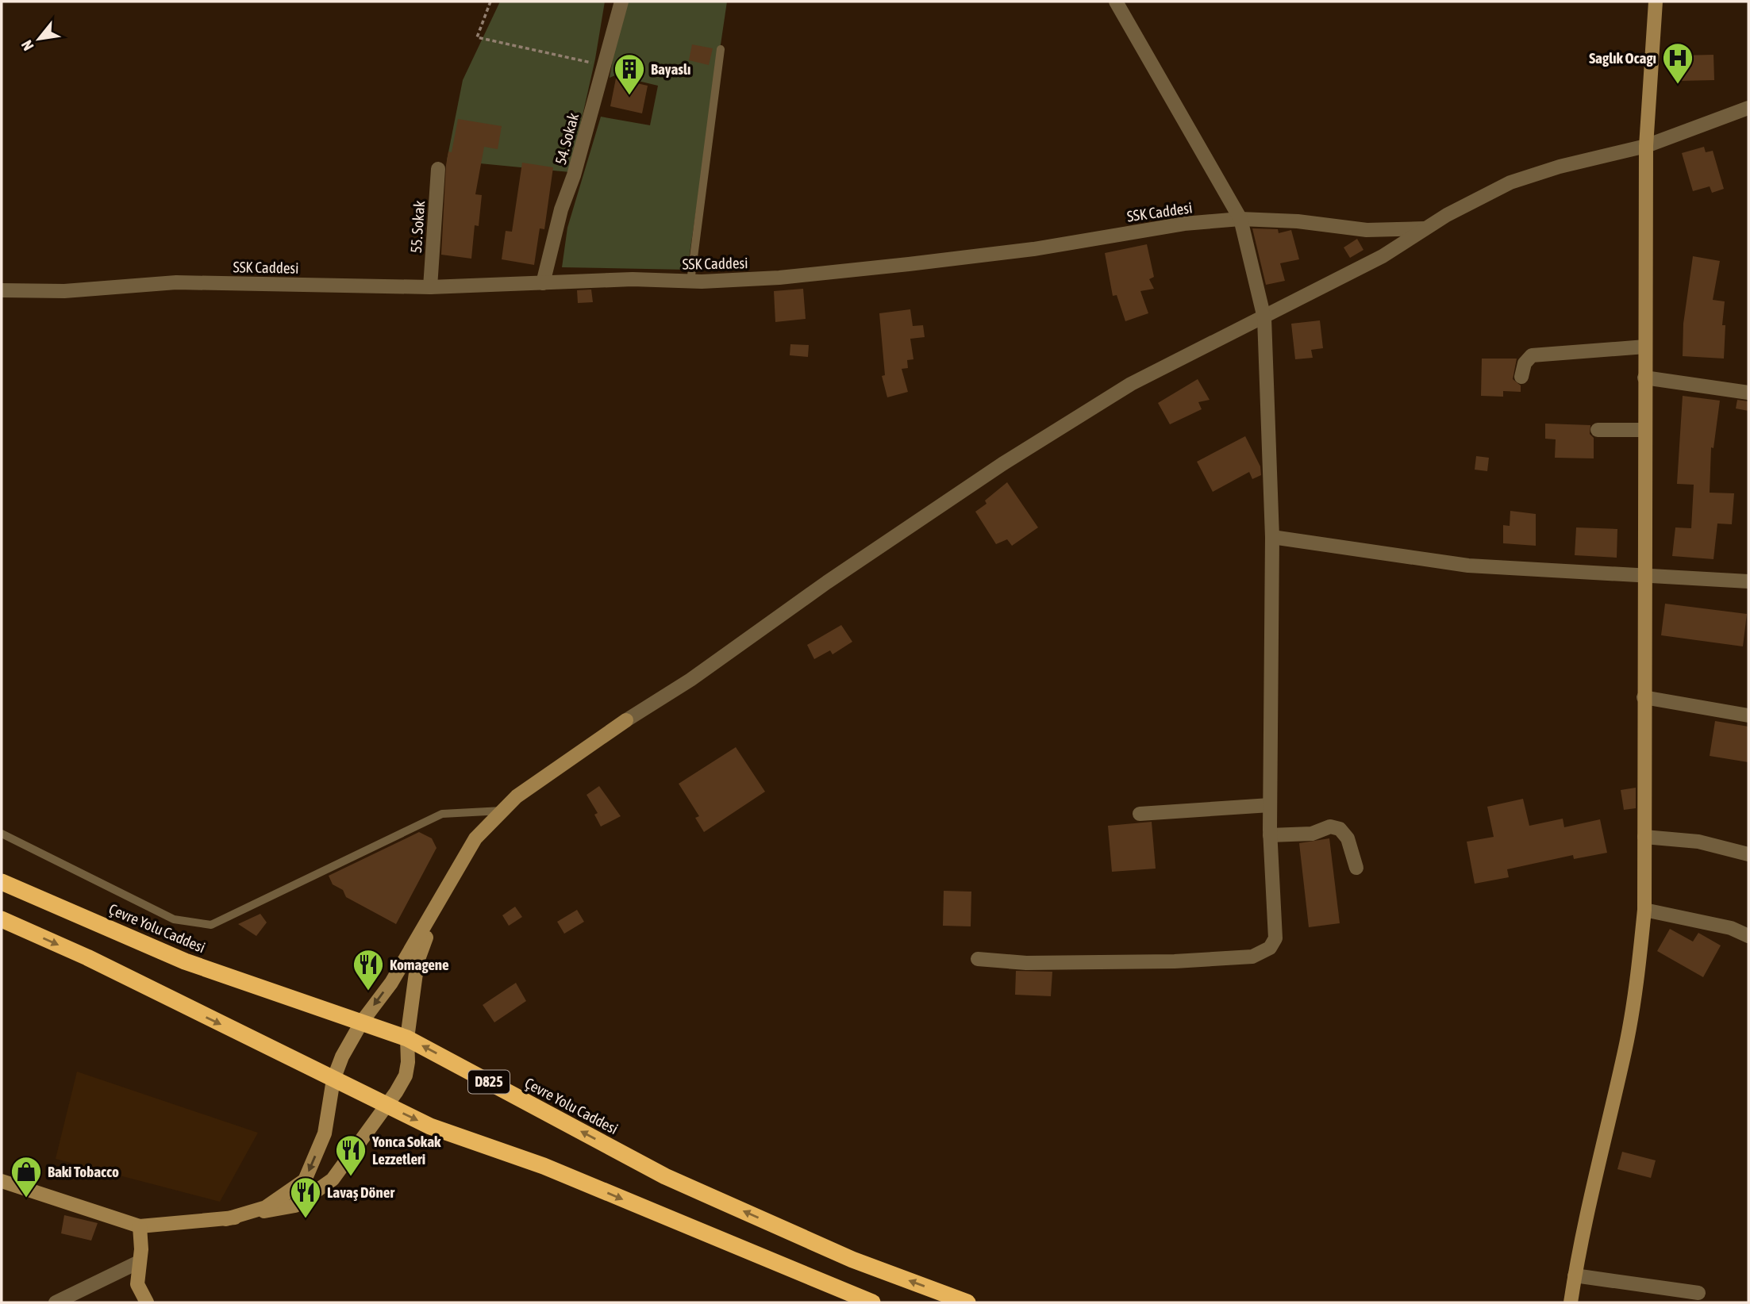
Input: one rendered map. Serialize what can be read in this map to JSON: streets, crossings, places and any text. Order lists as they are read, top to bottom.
{
  "streets": {
    "highway": ["Çevre Yolu Caddesi", "D825"],
    "street": ["54. Sokak", "SSK Caddesi", "55. Sokak"]
  },
  "crossings": [
    ["54. Sokak", "SSK Caddesi"],
    ["SSK Caddesi", "55. Sokak"]
  ],
  "places": {
    "hospital": ["Saglık Ocagı"],
    "building": ["Bayaslı"],
    "restaurant": ["Komagene", "Yonca Sokak Lezzetleri", "Lavaş Döner"],
    "shop": ["Baki Tobacco"]
  },
  "north": "bottom left"
}
